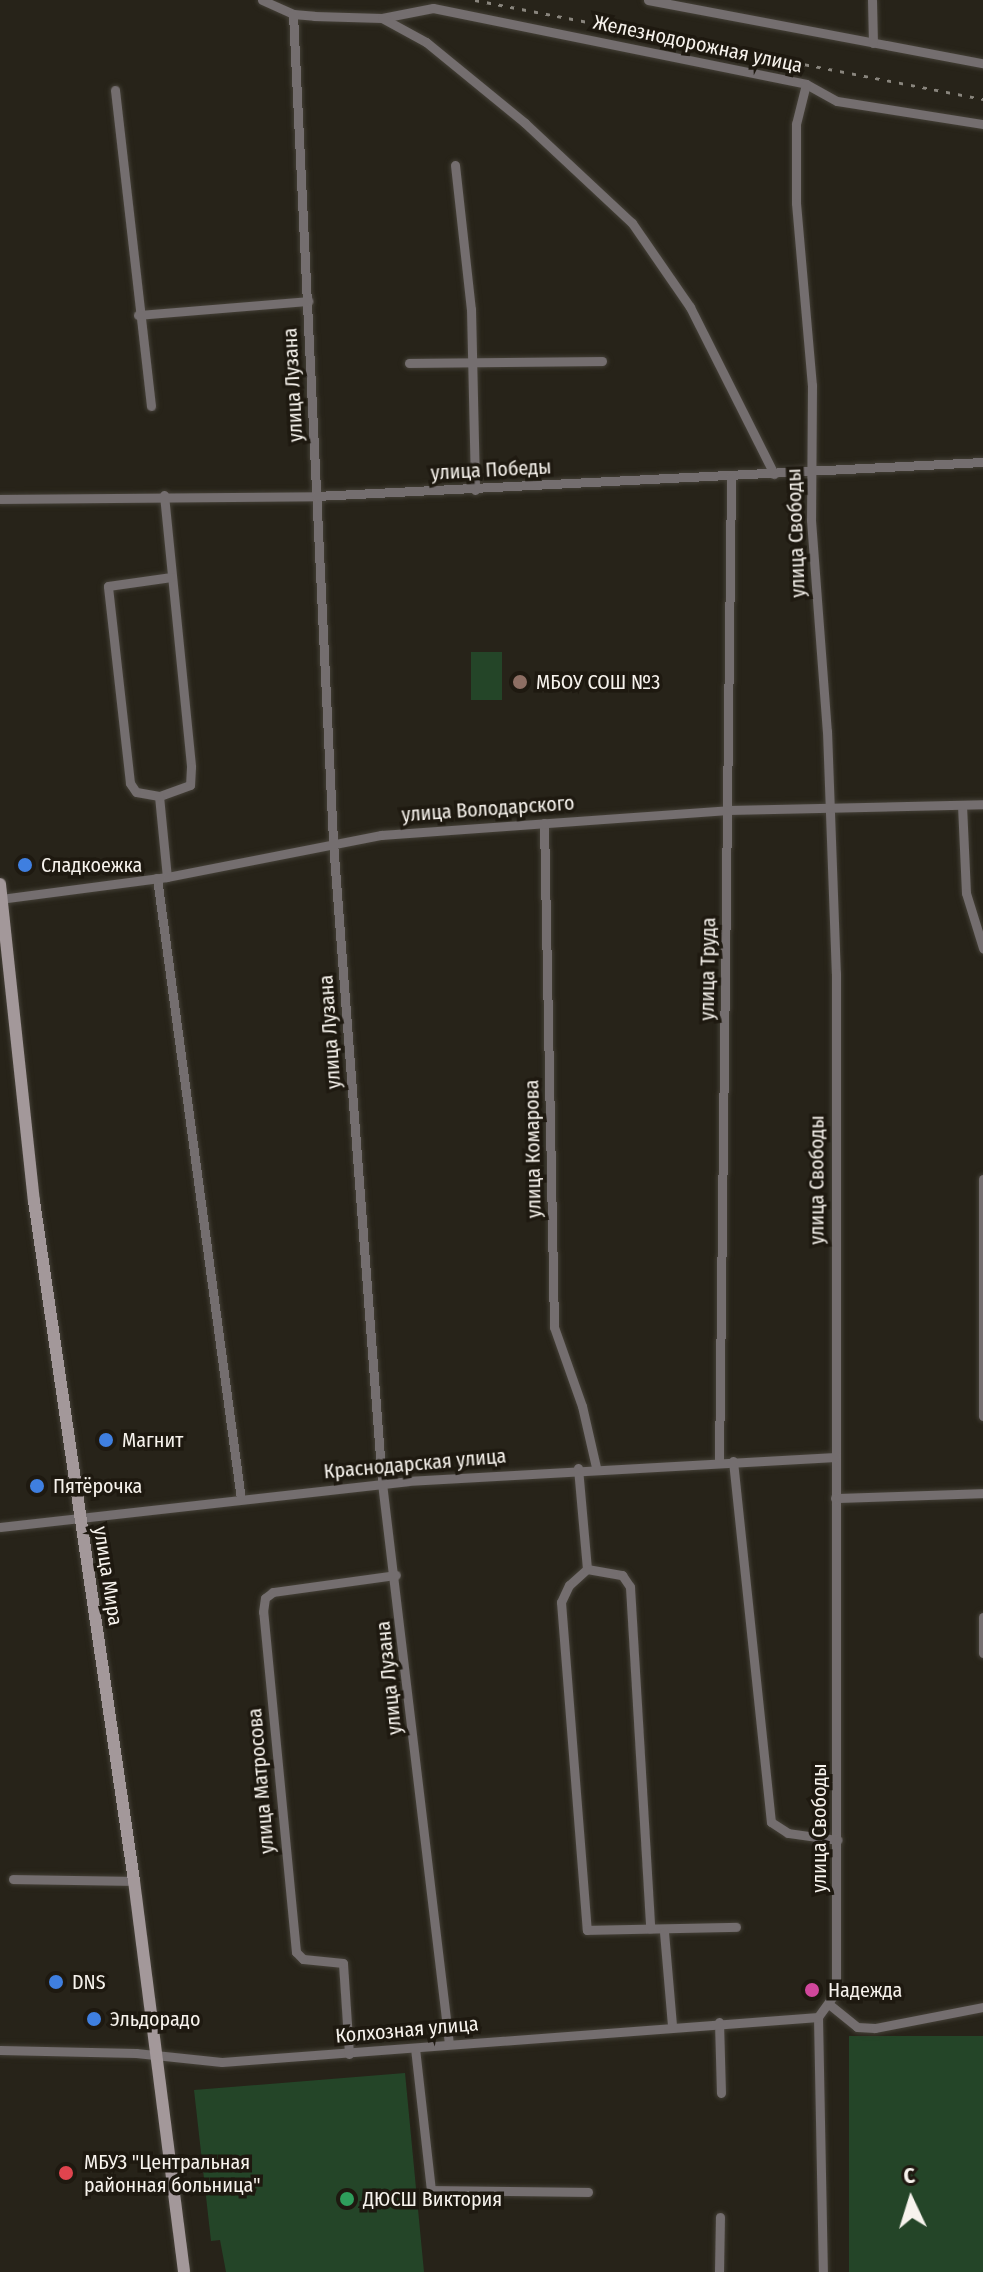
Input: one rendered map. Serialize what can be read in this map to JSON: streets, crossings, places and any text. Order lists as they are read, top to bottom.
{
  "streets": {
    "main road": ["улица Мира"],
    "street": [
      "Железнодорожная улица",
      "улица Лузана",
      "улица Победы",
      "улица Свободы",
      "улица Володарского",
      "улица Труда",
      "улица Комарова",
      "Краснодарская улица",
      "улица Матросова",
      "Колхозная улица"
    ]
  },
  "crossings": [
    ["Железнодорожная улица", "улица Лузана"],
    ["Железнодорожная улица", "улица Свободы"],
    ["улица Лузана", "улица Победы"],
    ["улица Лузана", "улица Володарского"],
    ["улица Лузана", "Краснодарская улица"],
    ["улица Лузана", "улица Матросова"],
    ["улица Лузана", "Колхозная улица"],
    ["улица Победы", "улица Свободы"],
    ["улица Победы", "улица Труда"],
    ["улица Свободы", "улица Володарского"],
    ["улица Свободы", "Краснодарская улица"],
    ["улица Володарского", "улица Труда"],
    ["улица Володарского", "улица Комарова"],
    ["улица Володарского", "улица Мира"],
    ["улица Труда", "Краснодарская улица"],
    ["улица Комарова", "Краснодарская улица"],
    ["Краснодарская улица", "улица Мира"],
    ["улица Мира", "Колхозная улица"],
    ["улица Матросова", "Колхозная улица"]
  ],
  "places": [
    "МБОУ СОШ №3",
    "Сладкоежка",
    "Магнит",
    "Пятёрочка",
    "DNS",
    "Надежда",
    "Эльдорадо",
    "МБУЗ \"Центральная районная больница\"",
    "ДЮСШ Виктория"
  ],
  "north": "top"
}
